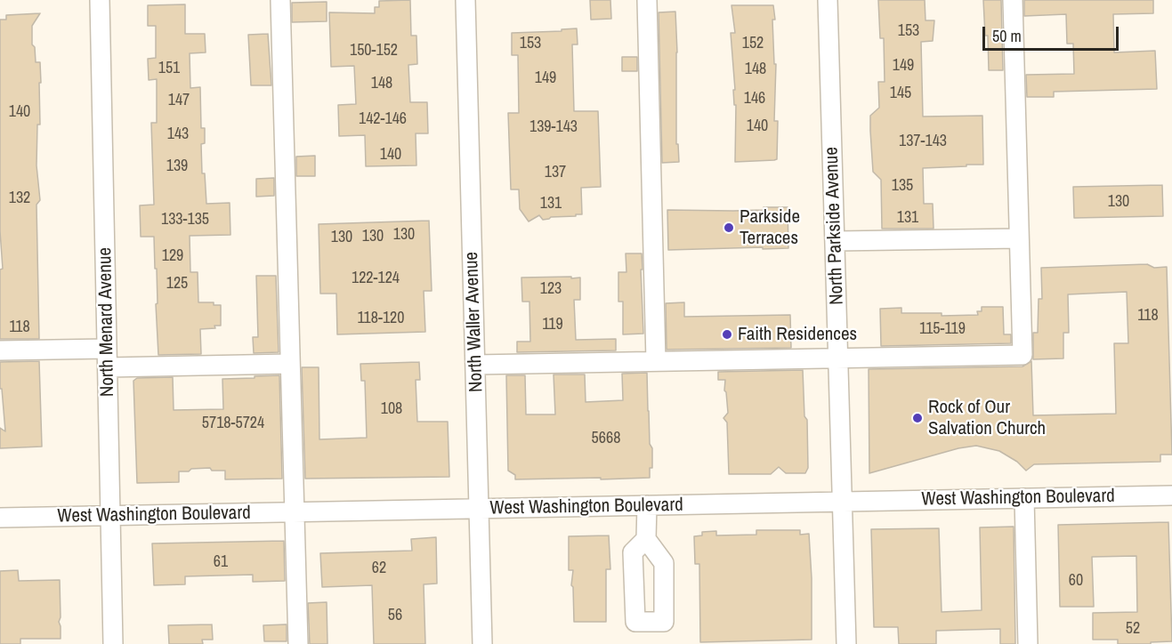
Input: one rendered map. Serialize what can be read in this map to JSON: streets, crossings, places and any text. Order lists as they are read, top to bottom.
{
  "streets": {
    "street": [
      "North Parkside Avenue",
      "North Menard Avenue",
      "North Waller Avenue",
      "West Washington Boulevard"
    ]
  },
  "crossings": [
    ["North Parkside Avenue", "West Washington Boulevard"],
    ["North Menard Avenue", "West Washington Boulevard"],
    ["North Waller Avenue", "West Washington Boulevard"]
  ],
  "places": ["Parkside Terraces", "Faith Residences", "Rock of Our Salvation Church"],
  "house_numbers": [
    "153",
    "153",
    "152",
    "150-152",
    "149",
    "151",
    "148",
    "149",
    "148",
    "145",
    "146",
    "147",
    "140",
    "142-146",
    "140",
    "139-143",
    "143",
    "137-143",
    "140",
    "139",
    "137",
    "135",
    "132",
    "130",
    "131",
    "131",
    "133-135",
    "130",
    "130",
    "130",
    "129",
    "122-124",
    "125",
    "123",
    "118",
    "118-120",
    "119",
    "118",
    "115-119",
    "108",
    "5718-5724",
    "5668",
    "61",
    "62",
    "60",
    "56",
    "52"
  ],
  "scale_bar": "50 m"
}
